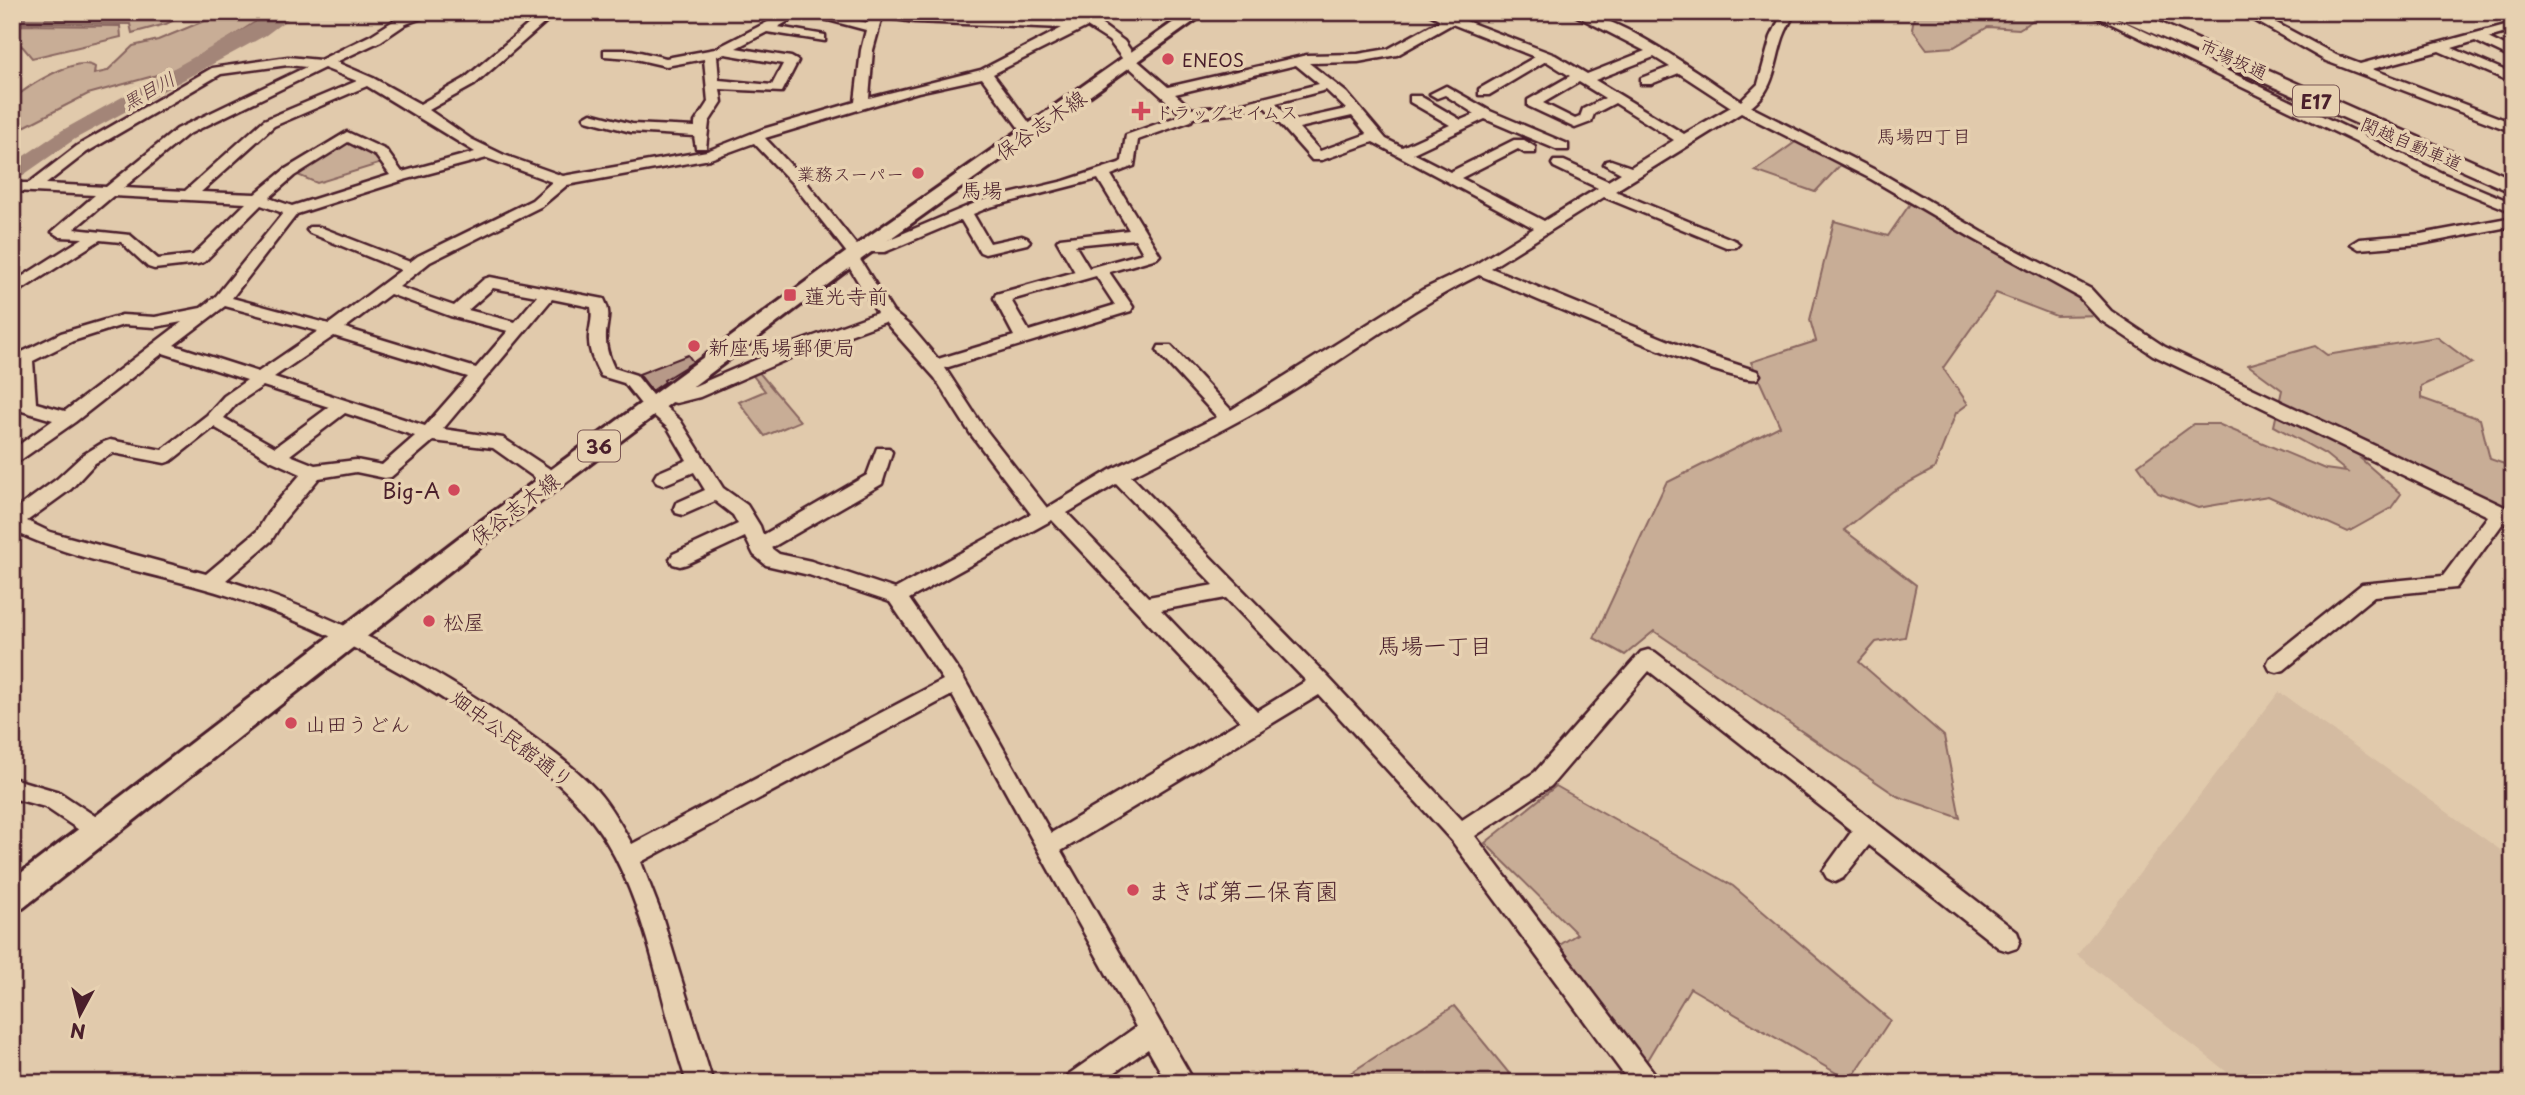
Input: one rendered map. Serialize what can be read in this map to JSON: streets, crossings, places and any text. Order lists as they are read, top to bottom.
{
  "streets": {
    "highway": ["E17", "関越自動車道"],
    "main road": ["保谷志木線", "36"],
    "street": ["市場坂通", "畑中公民館通り"]
  },
  "crossings": [
    ["保谷志木線", "畑中公民館通り"]
  ],
  "districts": ["馬場四丁目", "馬場", "馬場一丁目"],
  "water": ["黒目川"],
  "places": {
    "other": [
      "ENEOS",
      "業務スーパー",
      "新座馬場郵便局",
      "Big-A",
      "松屋",
      "山田うどん",
      "まきば第二保育園"
    ],
    "health": ["ドラッグセイムス"],
    "transit": ["蓮光寺前"]
  },
  "north": "bottom"
}
